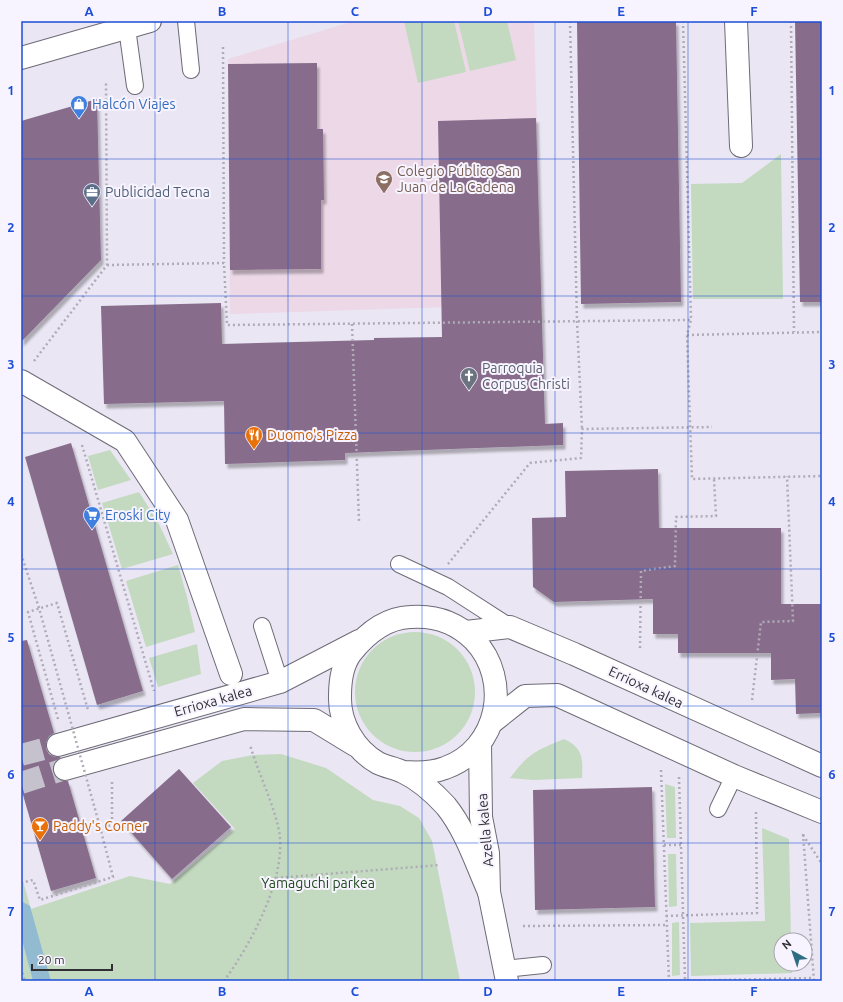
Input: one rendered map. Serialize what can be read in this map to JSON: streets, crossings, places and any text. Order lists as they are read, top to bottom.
{
  "streets": {
    "street": ["Errioxa kalea", "Azella kalea"]
  },
  "parks": ["Yamaguchi parkea"],
  "places": {
    "shop": ["Halcón Viajes"],
    "school or university": ["Colegio Público San Juan de La Cadena"],
    "office": ["Publicidad Tecna"],
    "church": ["Parroquia Corpus Christi"],
    "restaurant": ["Duomo's Pizza"],
    "supermarket": ["Eroski City"],
    "bar": ["Paddy's Corner"]
  },
  "scale_bar": "20 m",
  "north": "top left",
  "grid": {
    "columns": [
      "A",
      "B",
      "C",
      "D",
      "E",
      "F"
    ],
    "rows": [
      "1",
      "2",
      "3",
      "4",
      "5",
      "6",
      "7"
    ]
  }
}
